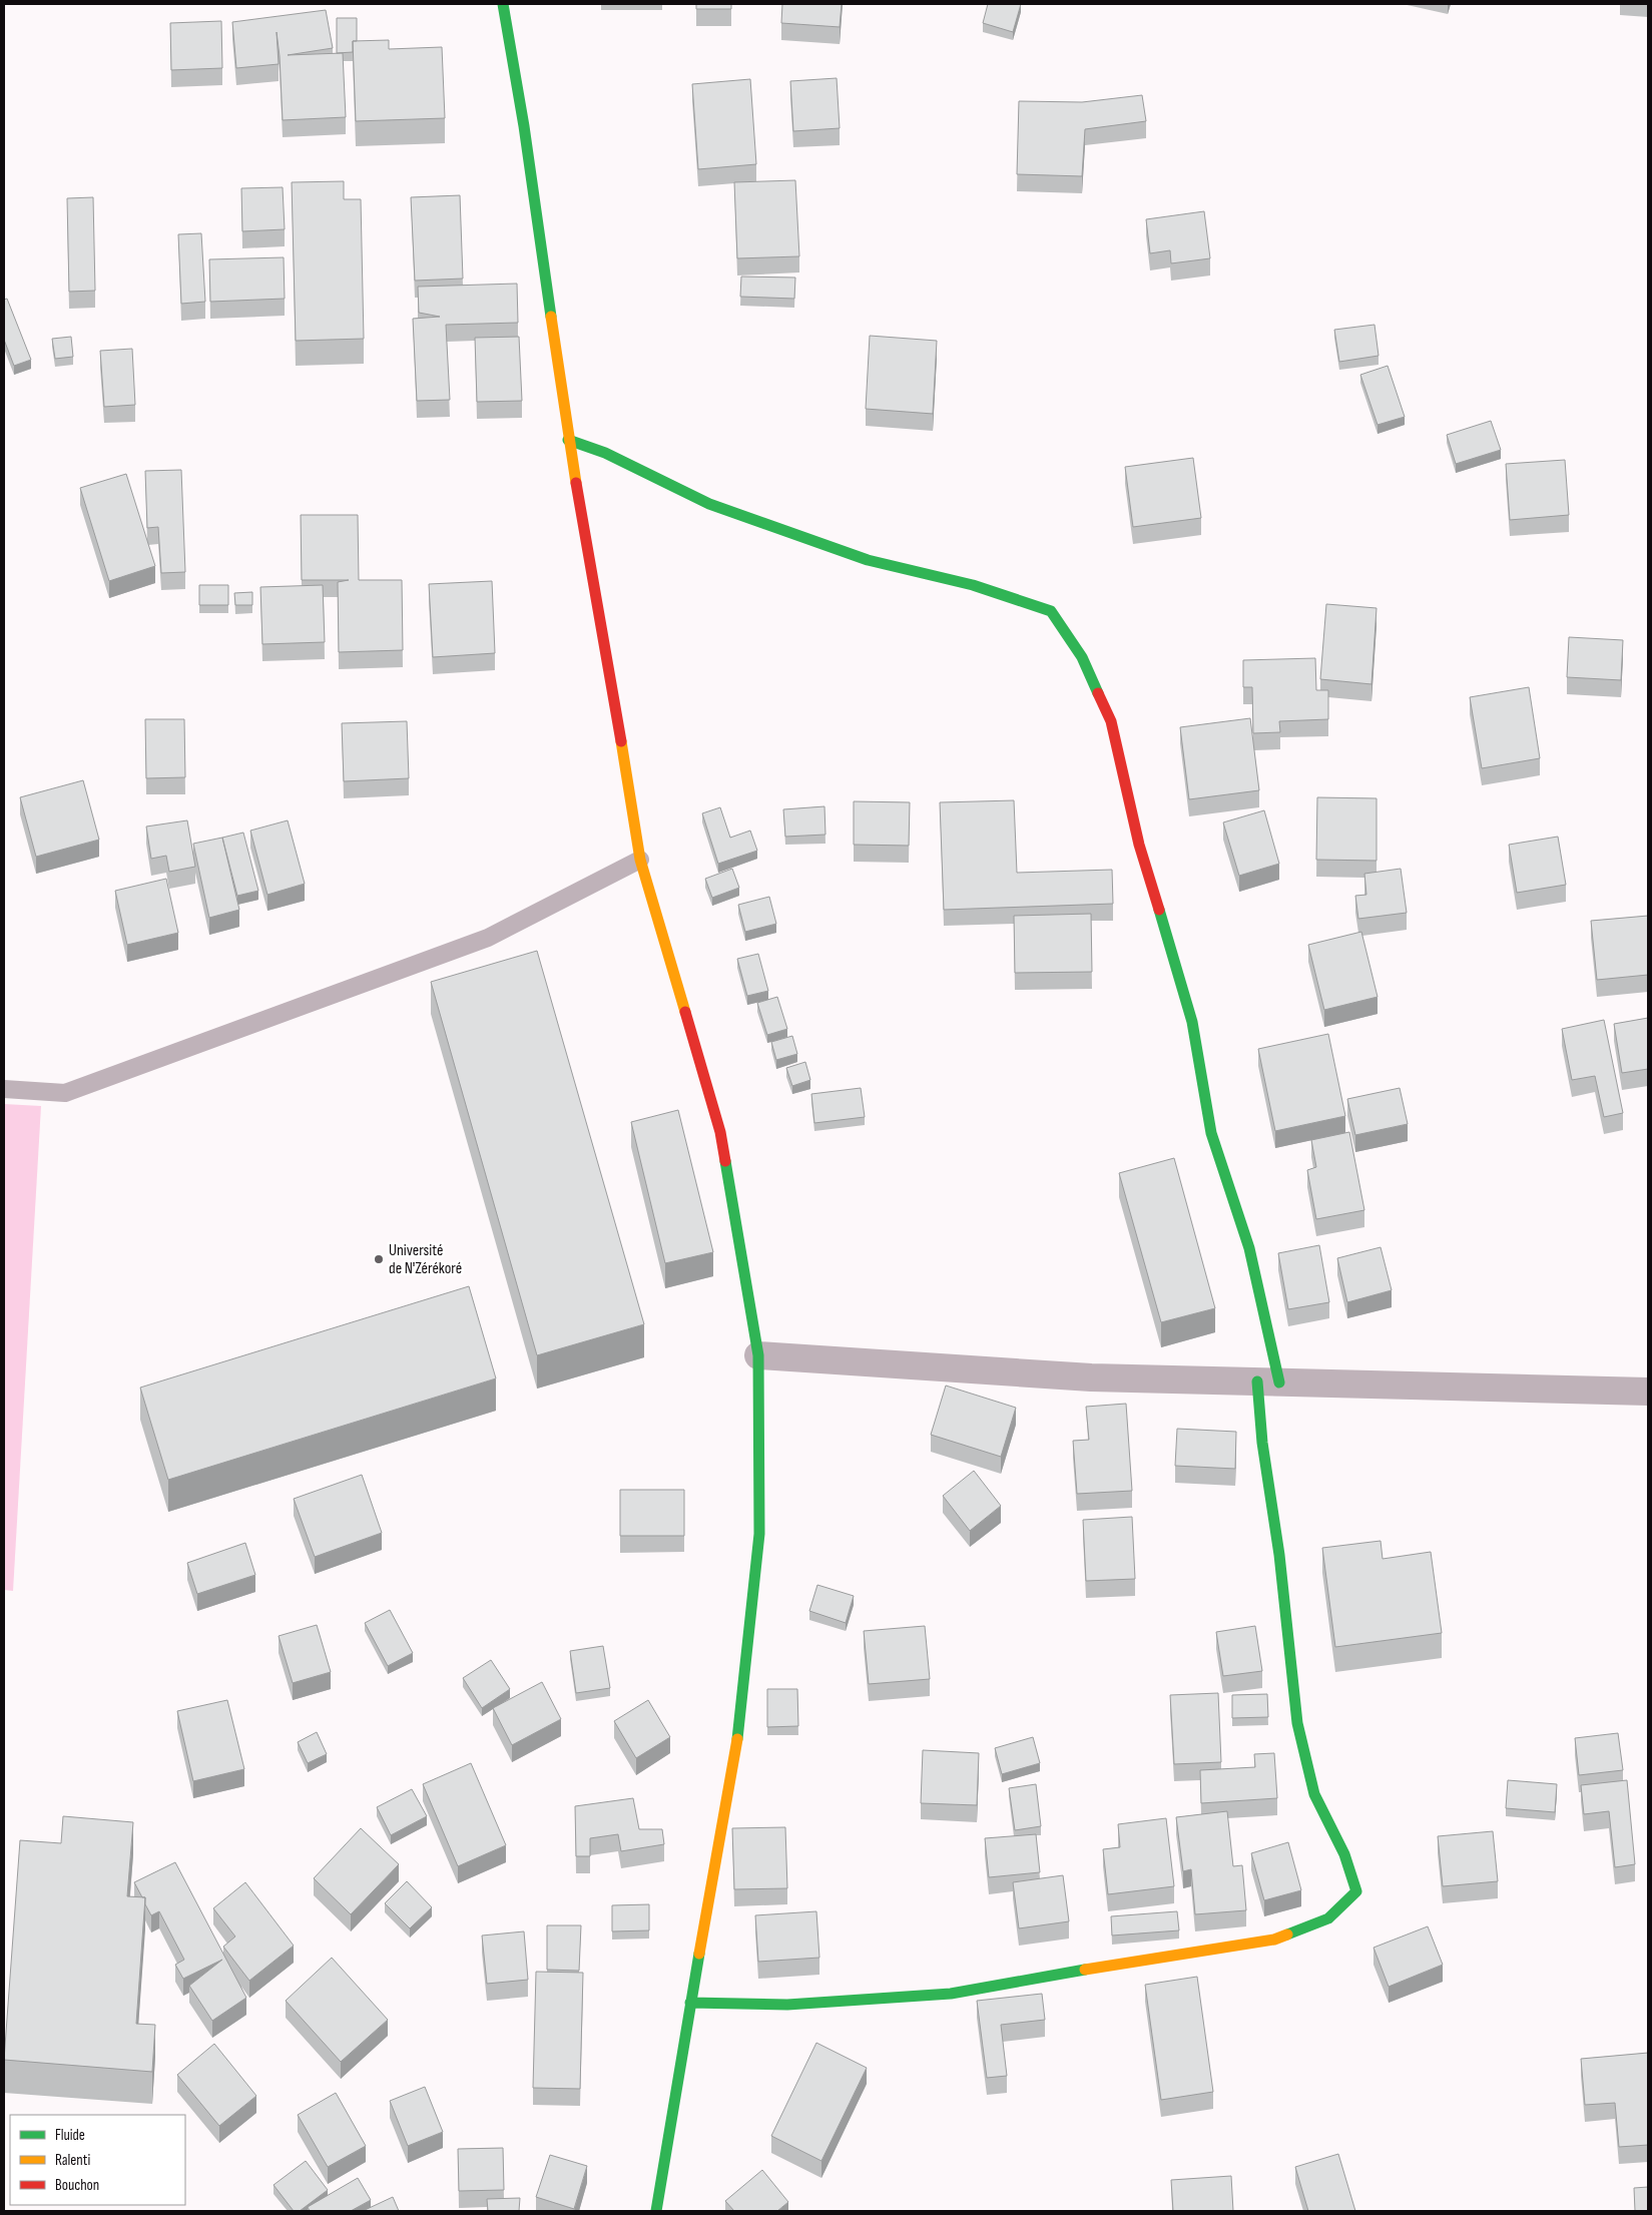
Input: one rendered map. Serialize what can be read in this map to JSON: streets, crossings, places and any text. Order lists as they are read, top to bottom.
{
  "places": ["Université de N'Zérékoré"],
  "legend": ["Fluide", "Ralenti", "Bouchon"]
}
